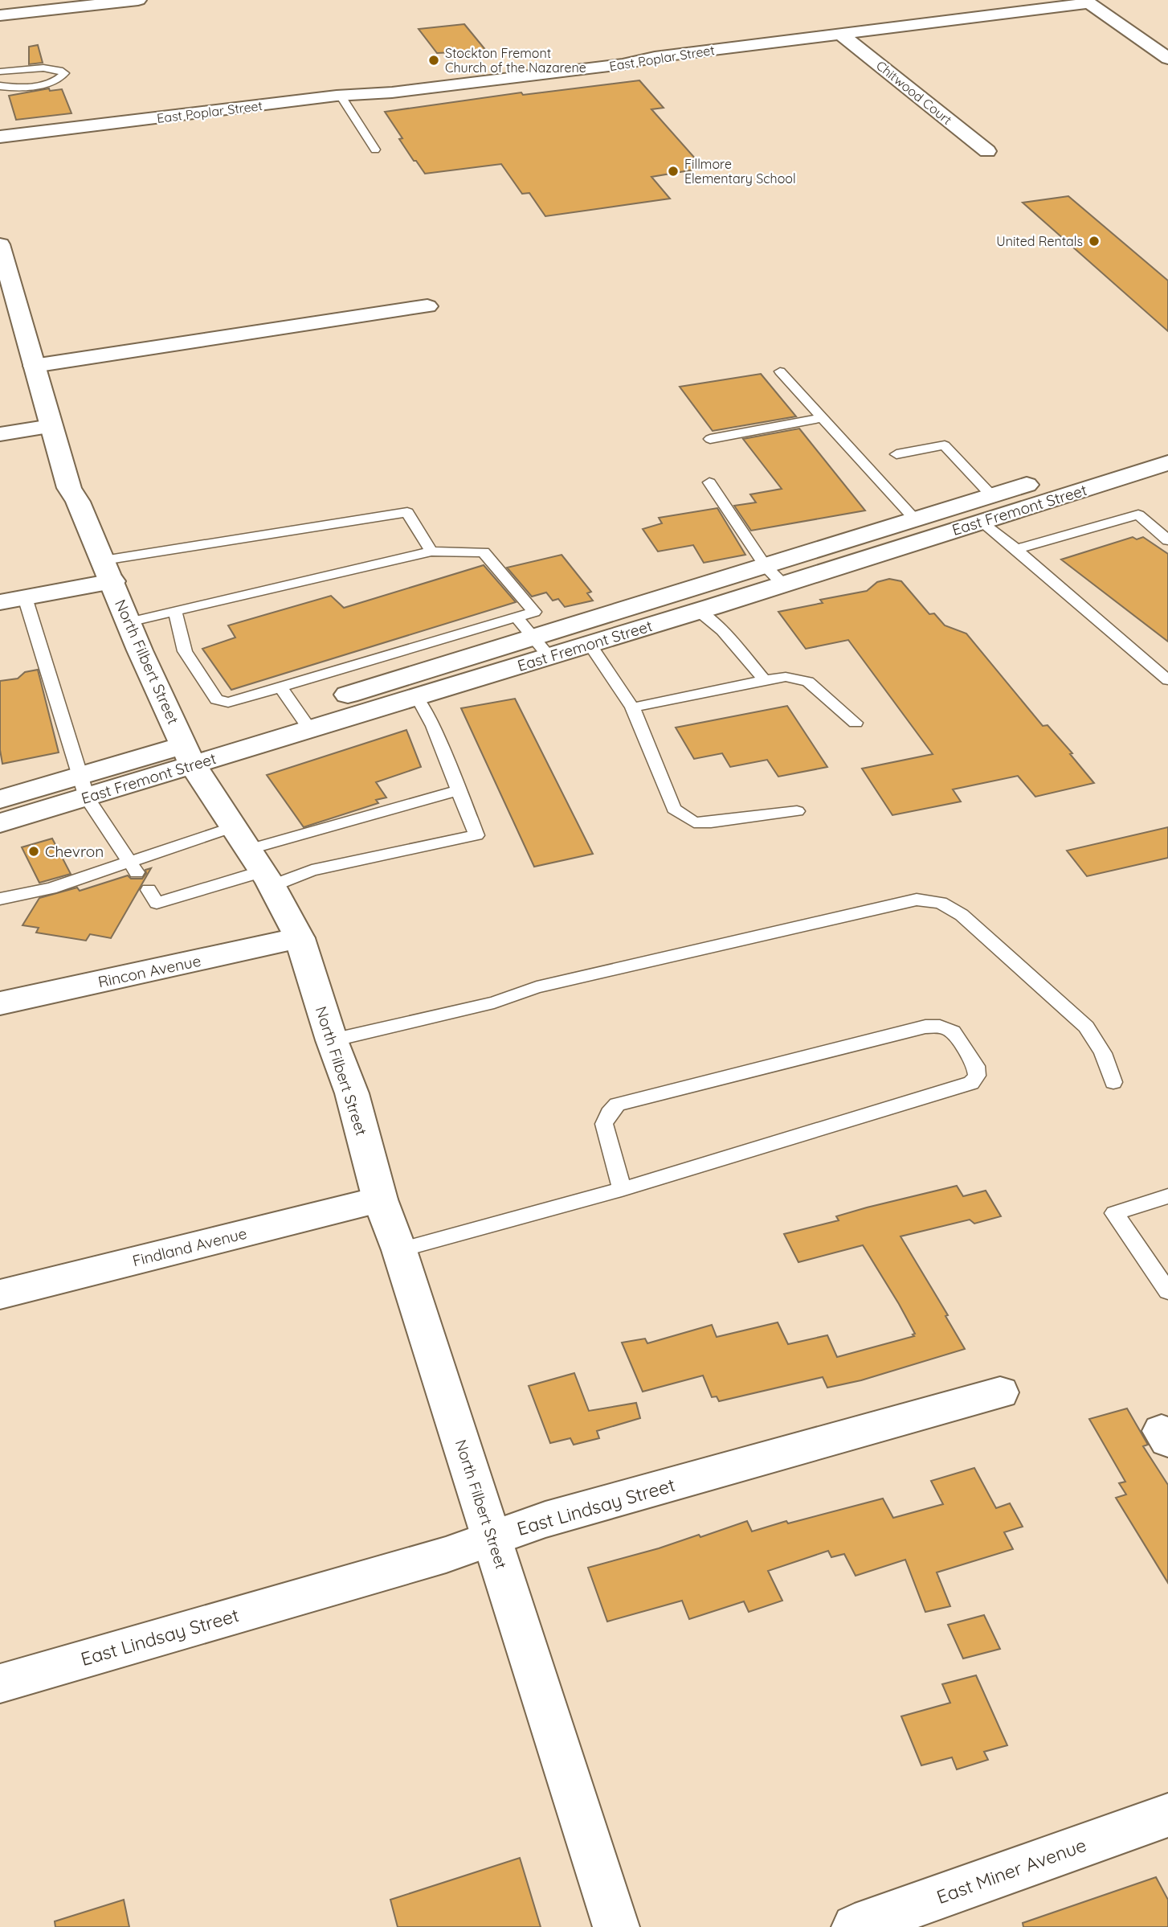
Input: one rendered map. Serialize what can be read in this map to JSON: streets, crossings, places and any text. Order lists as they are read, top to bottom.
{
  "streets": {
    "street": [
      "East Poplar Street",
      "Chitwood Court",
      "East Fremont Street",
      "North Filbert Street",
      "Rincon Avenue",
      "Findland Avenue",
      "East Lindsay Street",
      "East Miner Avenue"
    ]
  },
  "crossings": [
    ["East Poplar Street", "Chitwood Court"],
    ["East Fremont Street", "North Filbert Street"],
    ["North Filbert Street", "Rincon Avenue"],
    ["North Filbert Street", "Findland Avenue"],
    ["North Filbert Street", "East Lindsay Street"]
  ],
  "places": [
    "Stockton Fremont Church of the Nazarene",
    "Fillmore Elementary School",
    "United Rentals",
    "Chevron"
  ]
}
